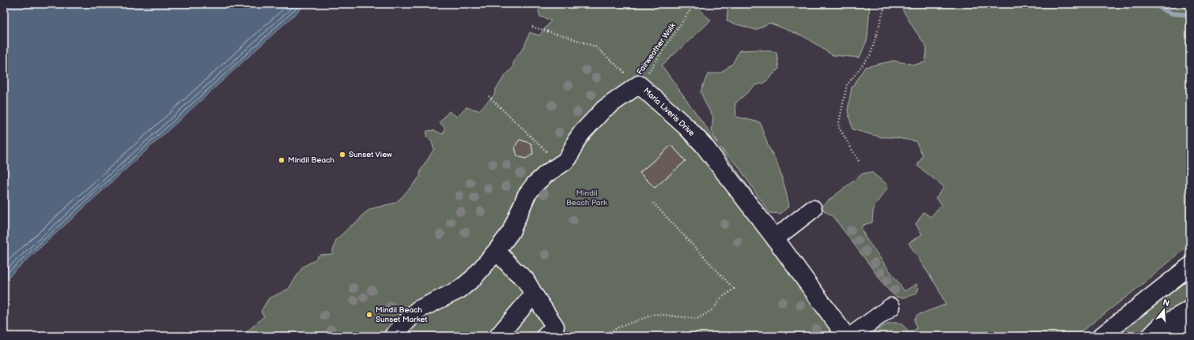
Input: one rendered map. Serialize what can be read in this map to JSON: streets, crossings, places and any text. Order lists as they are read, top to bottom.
{
  "streets": {
    "street": ["Maria Liveris Drive"],
    "path": ["Fairweather Walk"]
  },
  "crossings": [
    ["Fairweather Walk", "Maria Liveris Drive"]
  ],
  "parks": ["Mindil Beach Park"],
  "places": ["Sunset View", "Mindil Beach", "Mindil Beach Sunset Market"],
  "north": "top"
}
